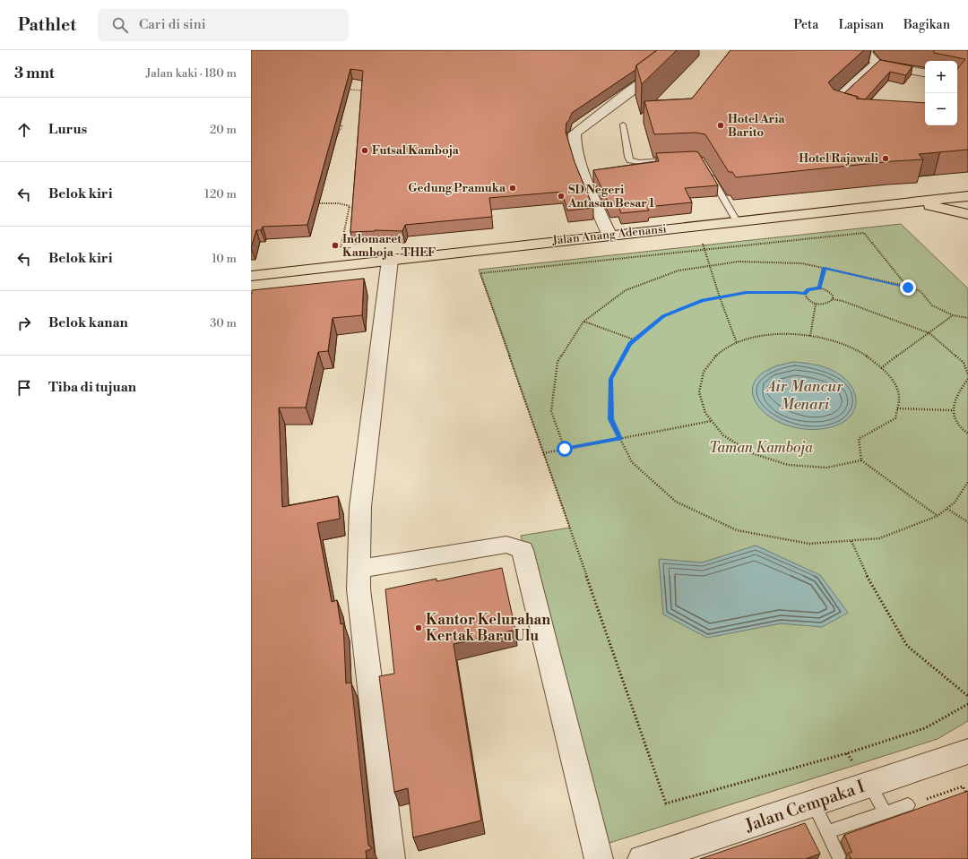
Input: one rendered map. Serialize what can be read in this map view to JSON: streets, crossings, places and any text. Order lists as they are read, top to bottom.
{
  "streets": {
    "highway": ["Jalan Anang Adenansi"],
    "street": ["Jalan Cempaka I"]
  },
  "water": ["Air Mancur Menari"],
  "parks": ["Taman Kamboja"],
  "places": [
    "Hotel Aria Barito",
    "Futsal Kamboja",
    "Hotel Rajawali",
    "Gedung Pramuka",
    "SD Negeri Antasan Besar 1",
    "Indomaret Kamboja - THEF",
    "Kantor Kelurahan Kertak Baru Ulu"
  ],
  "page": {
    "header": "Pathlet",
    "search": "Cari di sini",
    "nav": ["Peta", "Lapisan", "Bagikan"],
    "heading": ["3 mnt", "Jalan kaki · 180 m"],
    "map_buttons": ["+", "−"],
    "list": [
      ["Lurus", "20 m"],
      ["Belok kiri", "120 m"],
      ["Belok kiri", "10 m"],
      ["Belok kanan", "30 m"],
      "Tiba di tujuan"
    ]
  }
}
